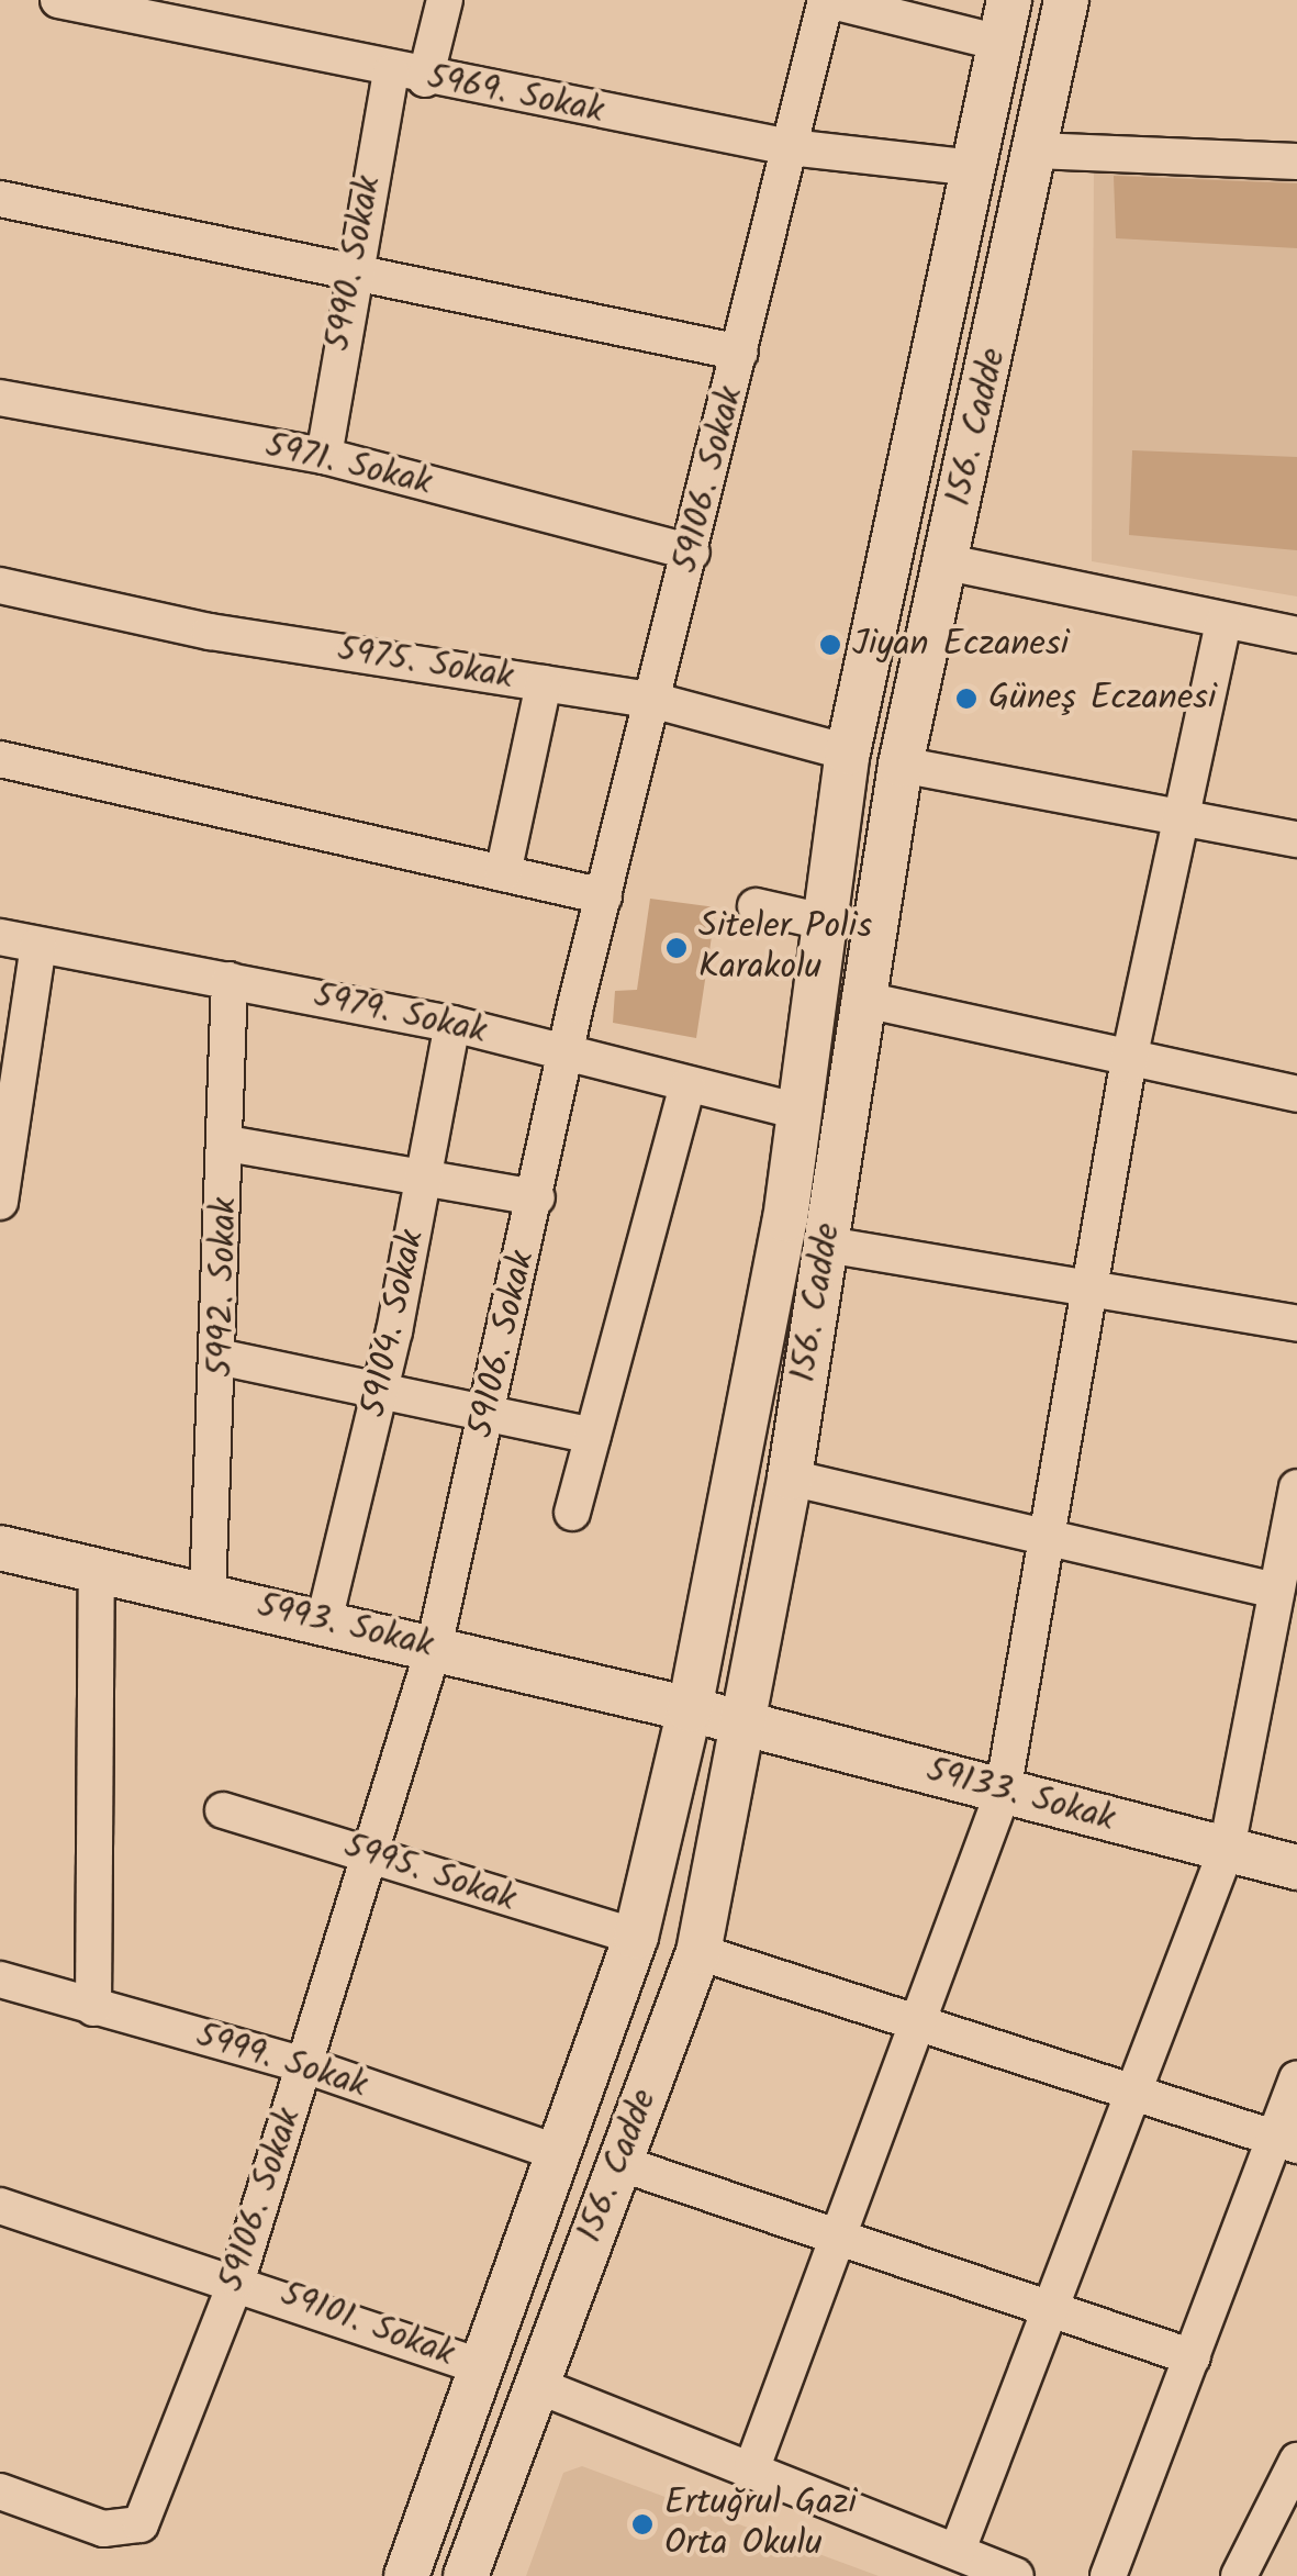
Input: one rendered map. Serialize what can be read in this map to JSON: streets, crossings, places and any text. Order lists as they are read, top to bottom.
{
  "streets": {
    "street": [
      "5969. Sokak",
      "5990. Sokak",
      "156. Cadde",
      "5971. Sokak",
      "59106. Sokak",
      "5975. Sokak",
      "5979. Sokak",
      "5992. Sokak",
      "59104. Sokak",
      "5993. Sokak",
      "59133. Sokak",
      "5995. Sokak",
      "5999. Sokak",
      "59101. Sokak"
    ]
  },
  "crossings": [
    ["5969. Sokak", "5990. Sokak"],
    ["5969. Sokak", "156. Cadde"],
    ["5969. Sokak", "59106. Sokak"],
    ["5990. Sokak", "5971. Sokak"],
    ["156. Cadde", "5975. Sokak"],
    ["156. Cadde", "5979. Sokak"],
    ["156. Cadde", "5993. Sokak"],
    ["156. Cadde", "59133. Sokak"],
    ["156. Cadde", "5995. Sokak"],
    ["156. Cadde", "5999. Sokak"],
    ["156. Cadde", "59101. Sokak"],
    ["5971. Sokak", "59106. Sokak"],
    ["59106. Sokak", "5975. Sokak"],
    ["59106. Sokak", "5979. Sokak"],
    ["59106. Sokak", "5993. Sokak"],
    ["59106. Sokak", "5995. Sokak"],
    ["59106. Sokak", "5999. Sokak"],
    ["59106. Sokak", "59101. Sokak"],
    ["5979. Sokak", "5992. Sokak"],
    ["5979. Sokak", "59104. Sokak"],
    ["5992. Sokak", "5993. Sokak"],
    ["59104. Sokak", "5993. Sokak"],
    ["5993. Sokak", "59133. Sokak"]
  ],
  "places": [
    "Jiyan Eczanesi",
    "Güneş Eczanesi",
    "Siteler Polis Karakolu",
    "Ertuğrul Gazi Orta Okulu"
  ]
}
